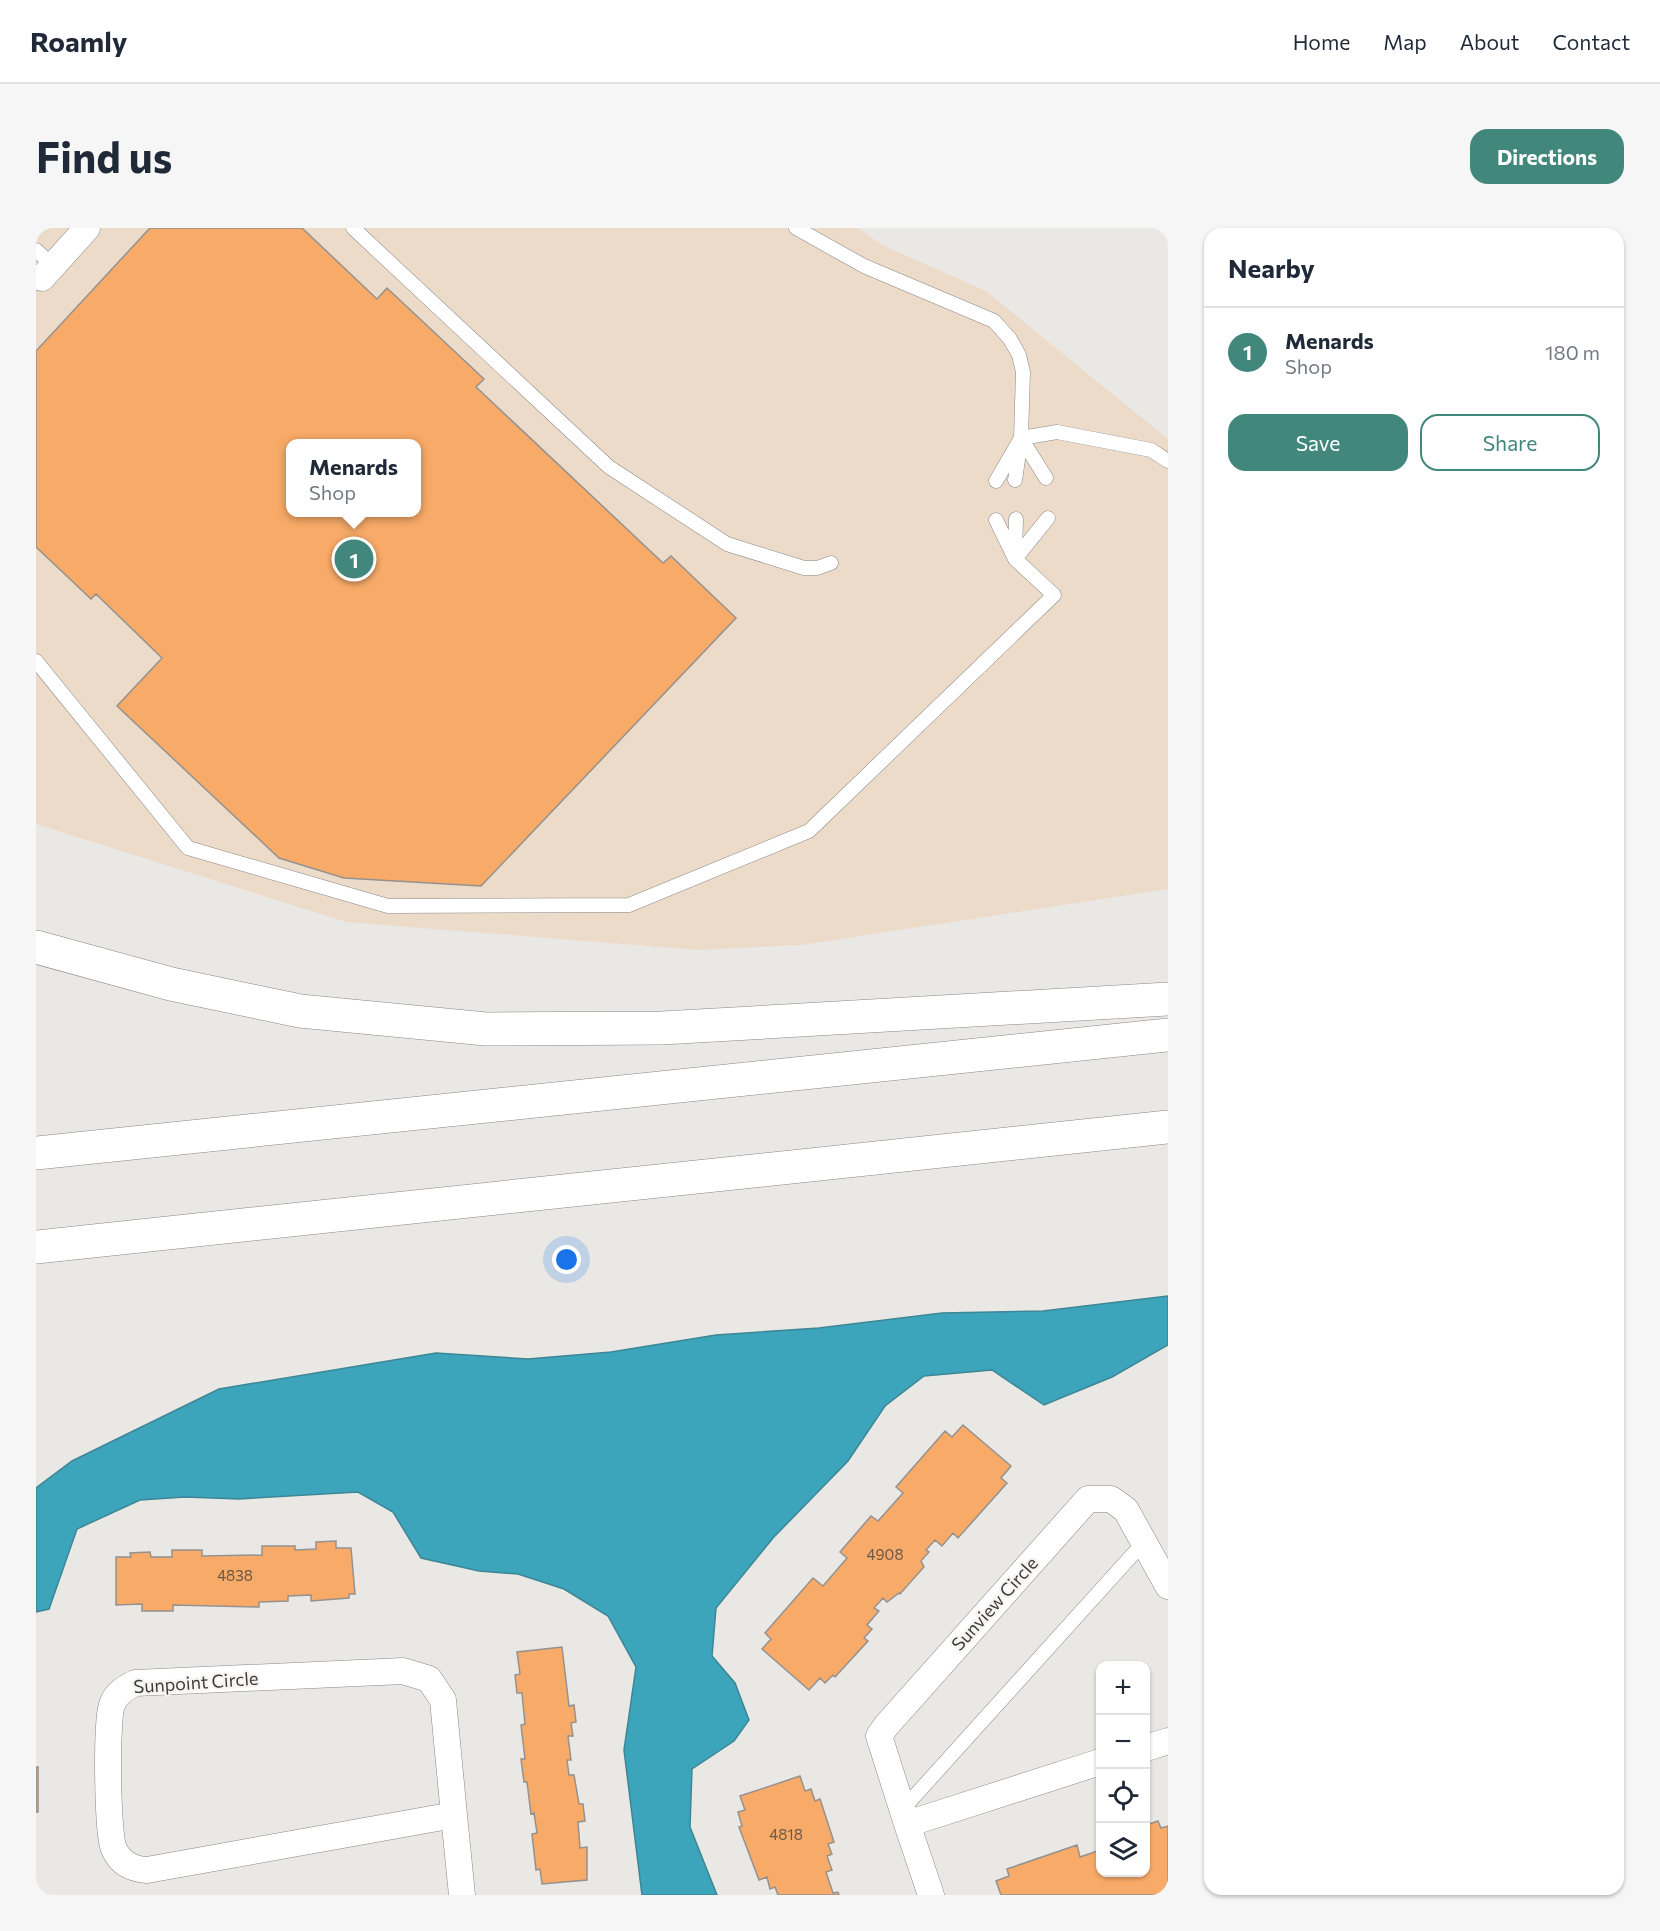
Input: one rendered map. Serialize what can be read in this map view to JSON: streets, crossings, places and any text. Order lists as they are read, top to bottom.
{
  "streets": {
    "street": ["Sunview Circle", "Sunpoint Circle"]
  },
  "house_numbers": ["4908", "4838", "4818"],
  "page": {
    "header": "Roamly",
    "nav": [
      "Home",
      "Map",
      "About",
      "Contact"
    ],
    "buttons": [
      "Directions",
      ["Save", "Share"]
    ],
    "title": "Find us",
    "heading": "Nearby",
    "list": [
      {
        "mark": "1",
        "name": "Menards",
        "note": "Shop",
        "value": "180 m"
      }
    ],
    "popup": ["Menards", "Shop"],
    "pins": "1",
    "map_buttons": ["+", "−"]
  }
}
